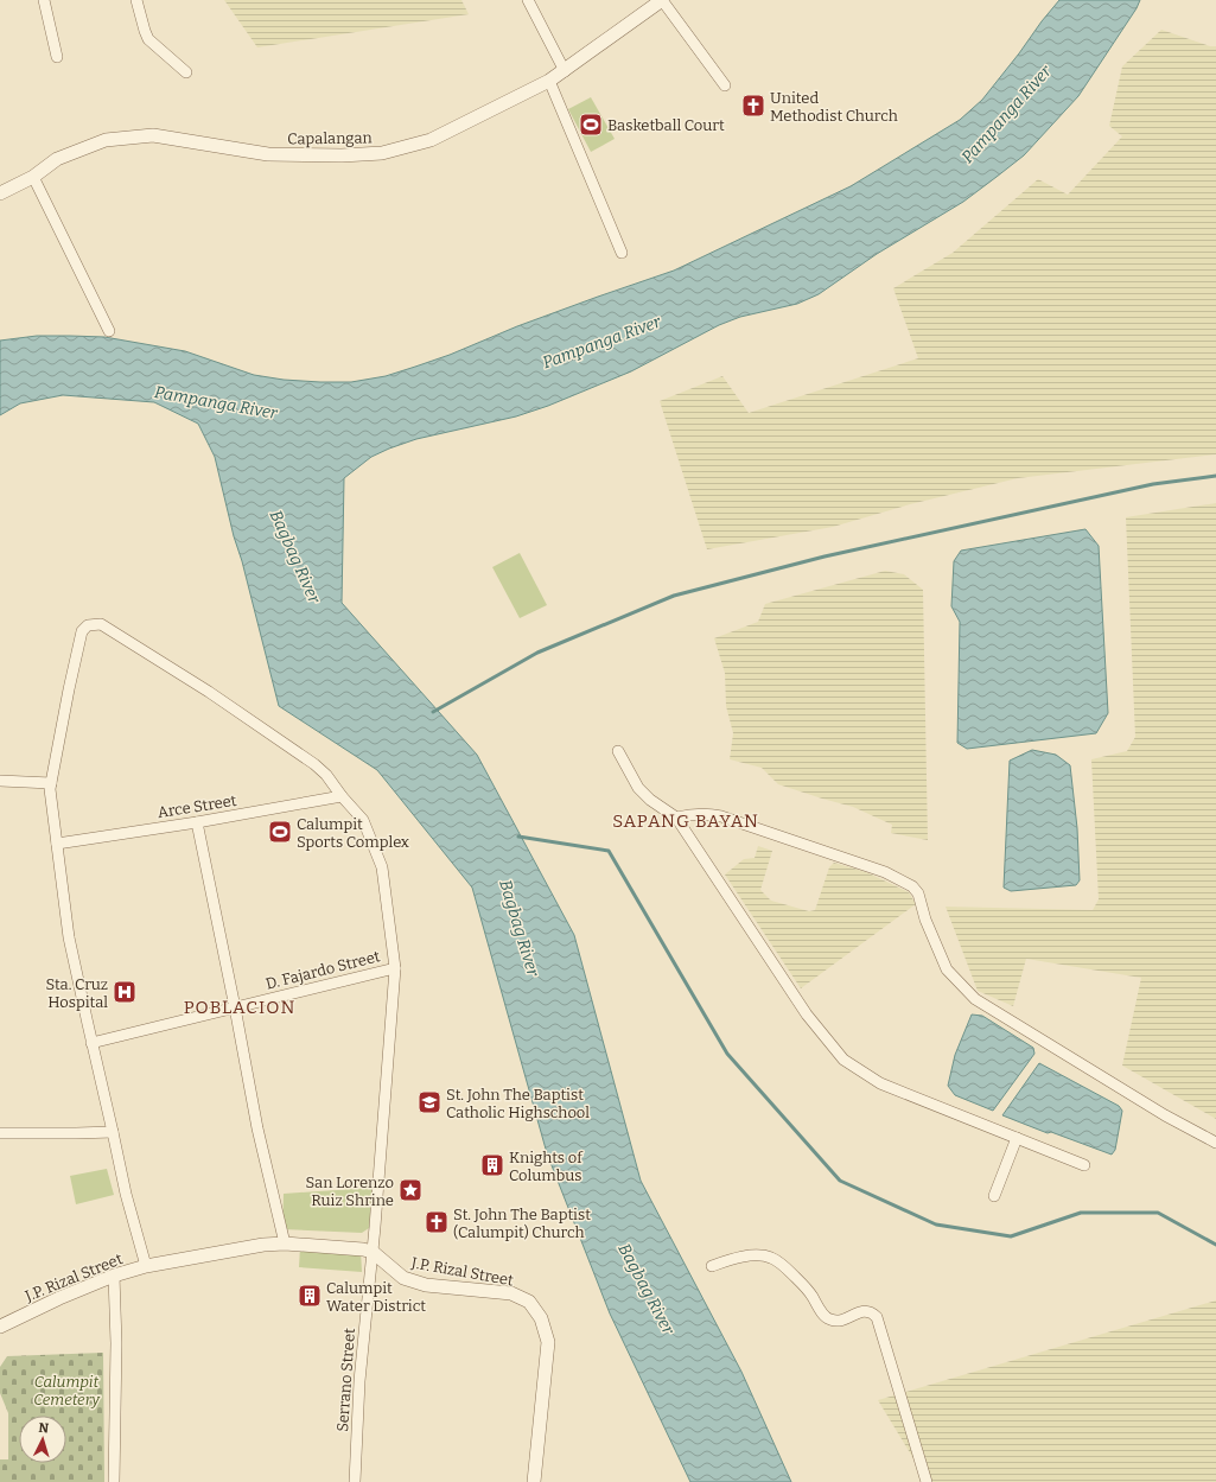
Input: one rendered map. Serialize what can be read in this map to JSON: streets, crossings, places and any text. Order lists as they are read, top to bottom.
{
  "streets": {
    "street": [
      "Capalangan",
      "Arce Street",
      "D. Fajardo Street",
      "J.P. Rizal Street",
      "Serrano Street"
    ]
  },
  "crossings": [
    ["Arce Street", "Serrano Street"],
    ["D. Fajardo Street", "Serrano Street"],
    ["J.P. Rizal Street", "Serrano Street"]
  ],
  "districts": ["SAPANG BAYAN", "POBLACION"],
  "water": ["Pampanga River", "Bagbag River"],
  "parks": ["Calumpit Cemetery"],
  "places": {
    "church": ["United Methodist Church", "St. John The Baptist (Calumpit) Church"],
    "sports": ["Basketball Court", "Calumpit Sports Complex"],
    "hospital": ["Sta. Cruz Hospital"],
    "school or university": ["St. John The Baptist Catholic Highschool"],
    "building": ["Knights of Columbus", "Calumpit Water District"],
    "place": ["San Lorenzo Ruiz Shrine"]
  },
  "north": "top"
}
